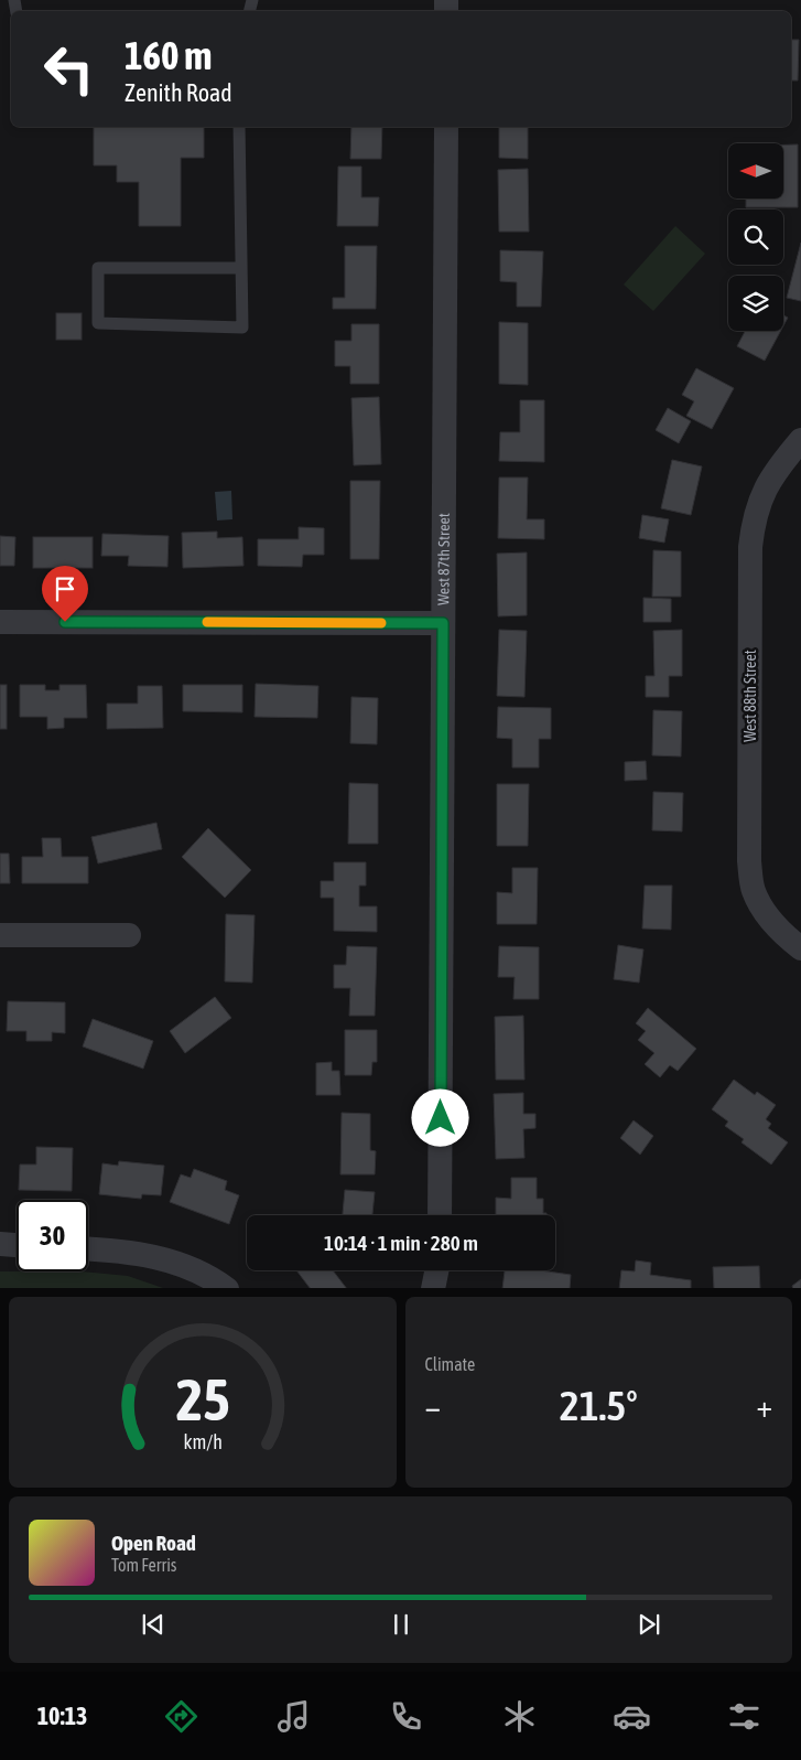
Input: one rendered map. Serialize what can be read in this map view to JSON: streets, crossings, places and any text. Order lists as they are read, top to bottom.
{
  "streets": {
    "street": ["West 87th Street", "West 88th Street"]
  },
  "north": "left",
  "page": {
    "turn": ["160 m", "Zenith Road"],
    "limit": "30",
    "trip": "10:14 · 1 min · 280 m",
    "tile": "Climate",
    "heat": ["−", "21.5°", "+"],
    "song": ["Open Road", "Tom Ferris"],
    "tabs": "10:13",
    "gauge": ["25", "km/h"]
  }
}
